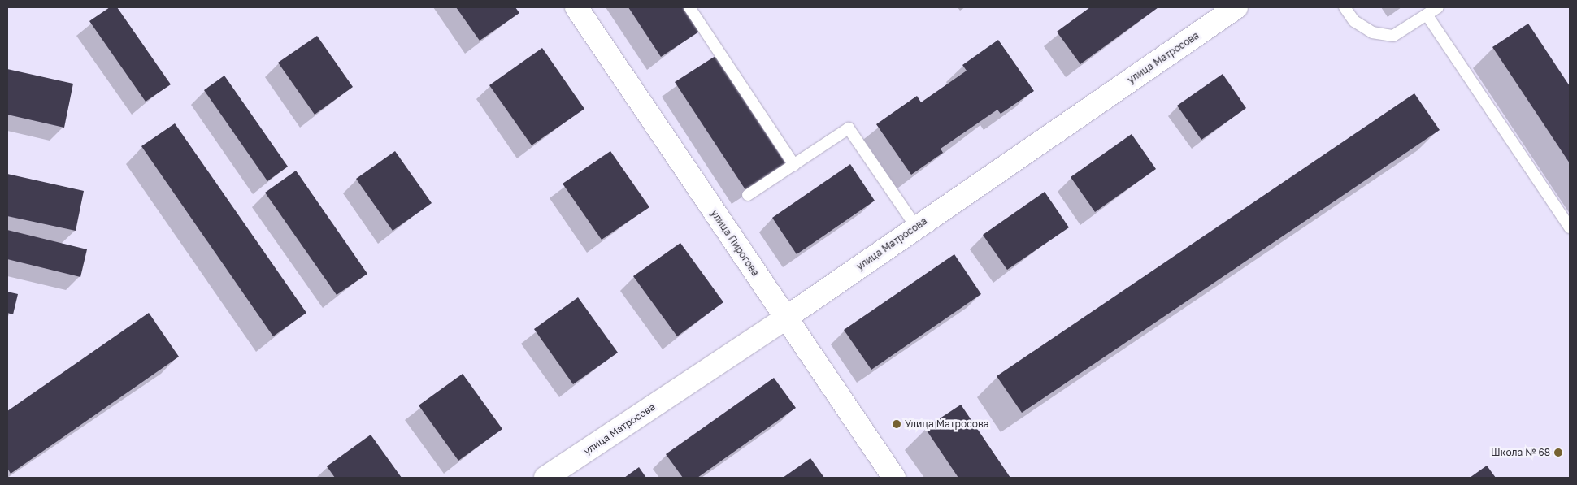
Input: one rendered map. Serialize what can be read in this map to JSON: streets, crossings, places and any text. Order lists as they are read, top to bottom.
{
  "streets": {
    "street": ["улица Матросова", "улица Пирогова"]
  },
  "crossings": [
    ["улица Матросова", "улица Пирогова"]
  ],
  "places": ["Улица Матросова", "Школа № 68"]
}
